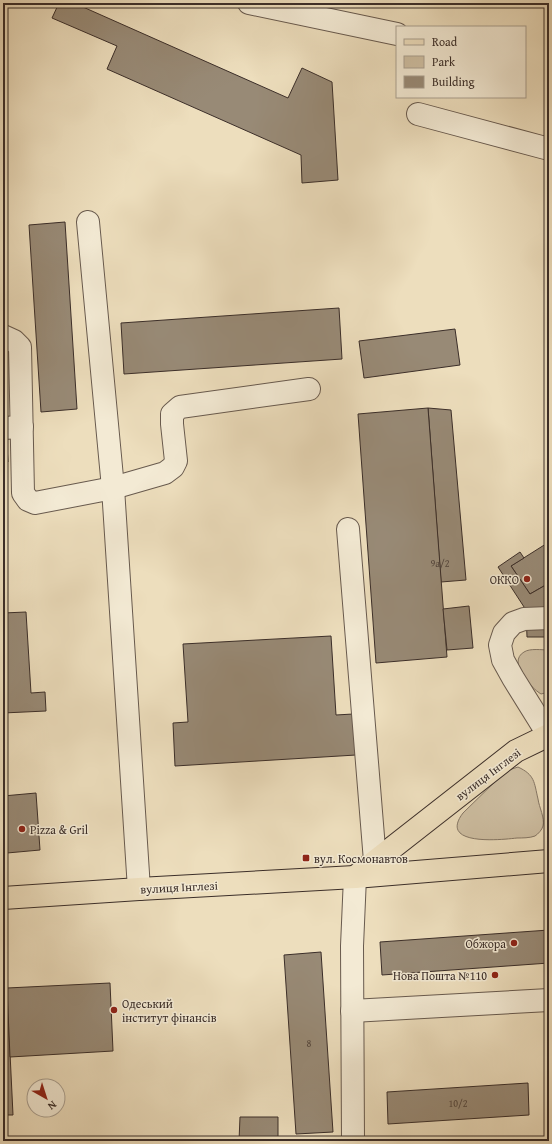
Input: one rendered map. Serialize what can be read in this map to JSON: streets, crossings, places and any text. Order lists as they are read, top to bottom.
{
  "streets": {
    "main road": ["вулиця Інглезі"]
  },
  "places": {
    "other": [
      "ОККО",
      "Pizza & Gril",
      "Обжора",
      "Нова Пошта №110",
      "Одеський інститут фінансів"
    ],
    "transit": ["вул. Космонавтов"]
  },
  "house_numbers": ["9а/2", "8", "10/2"],
  "legend": ["Road", "Park", "Building"],
  "north": "bottom right"
}
